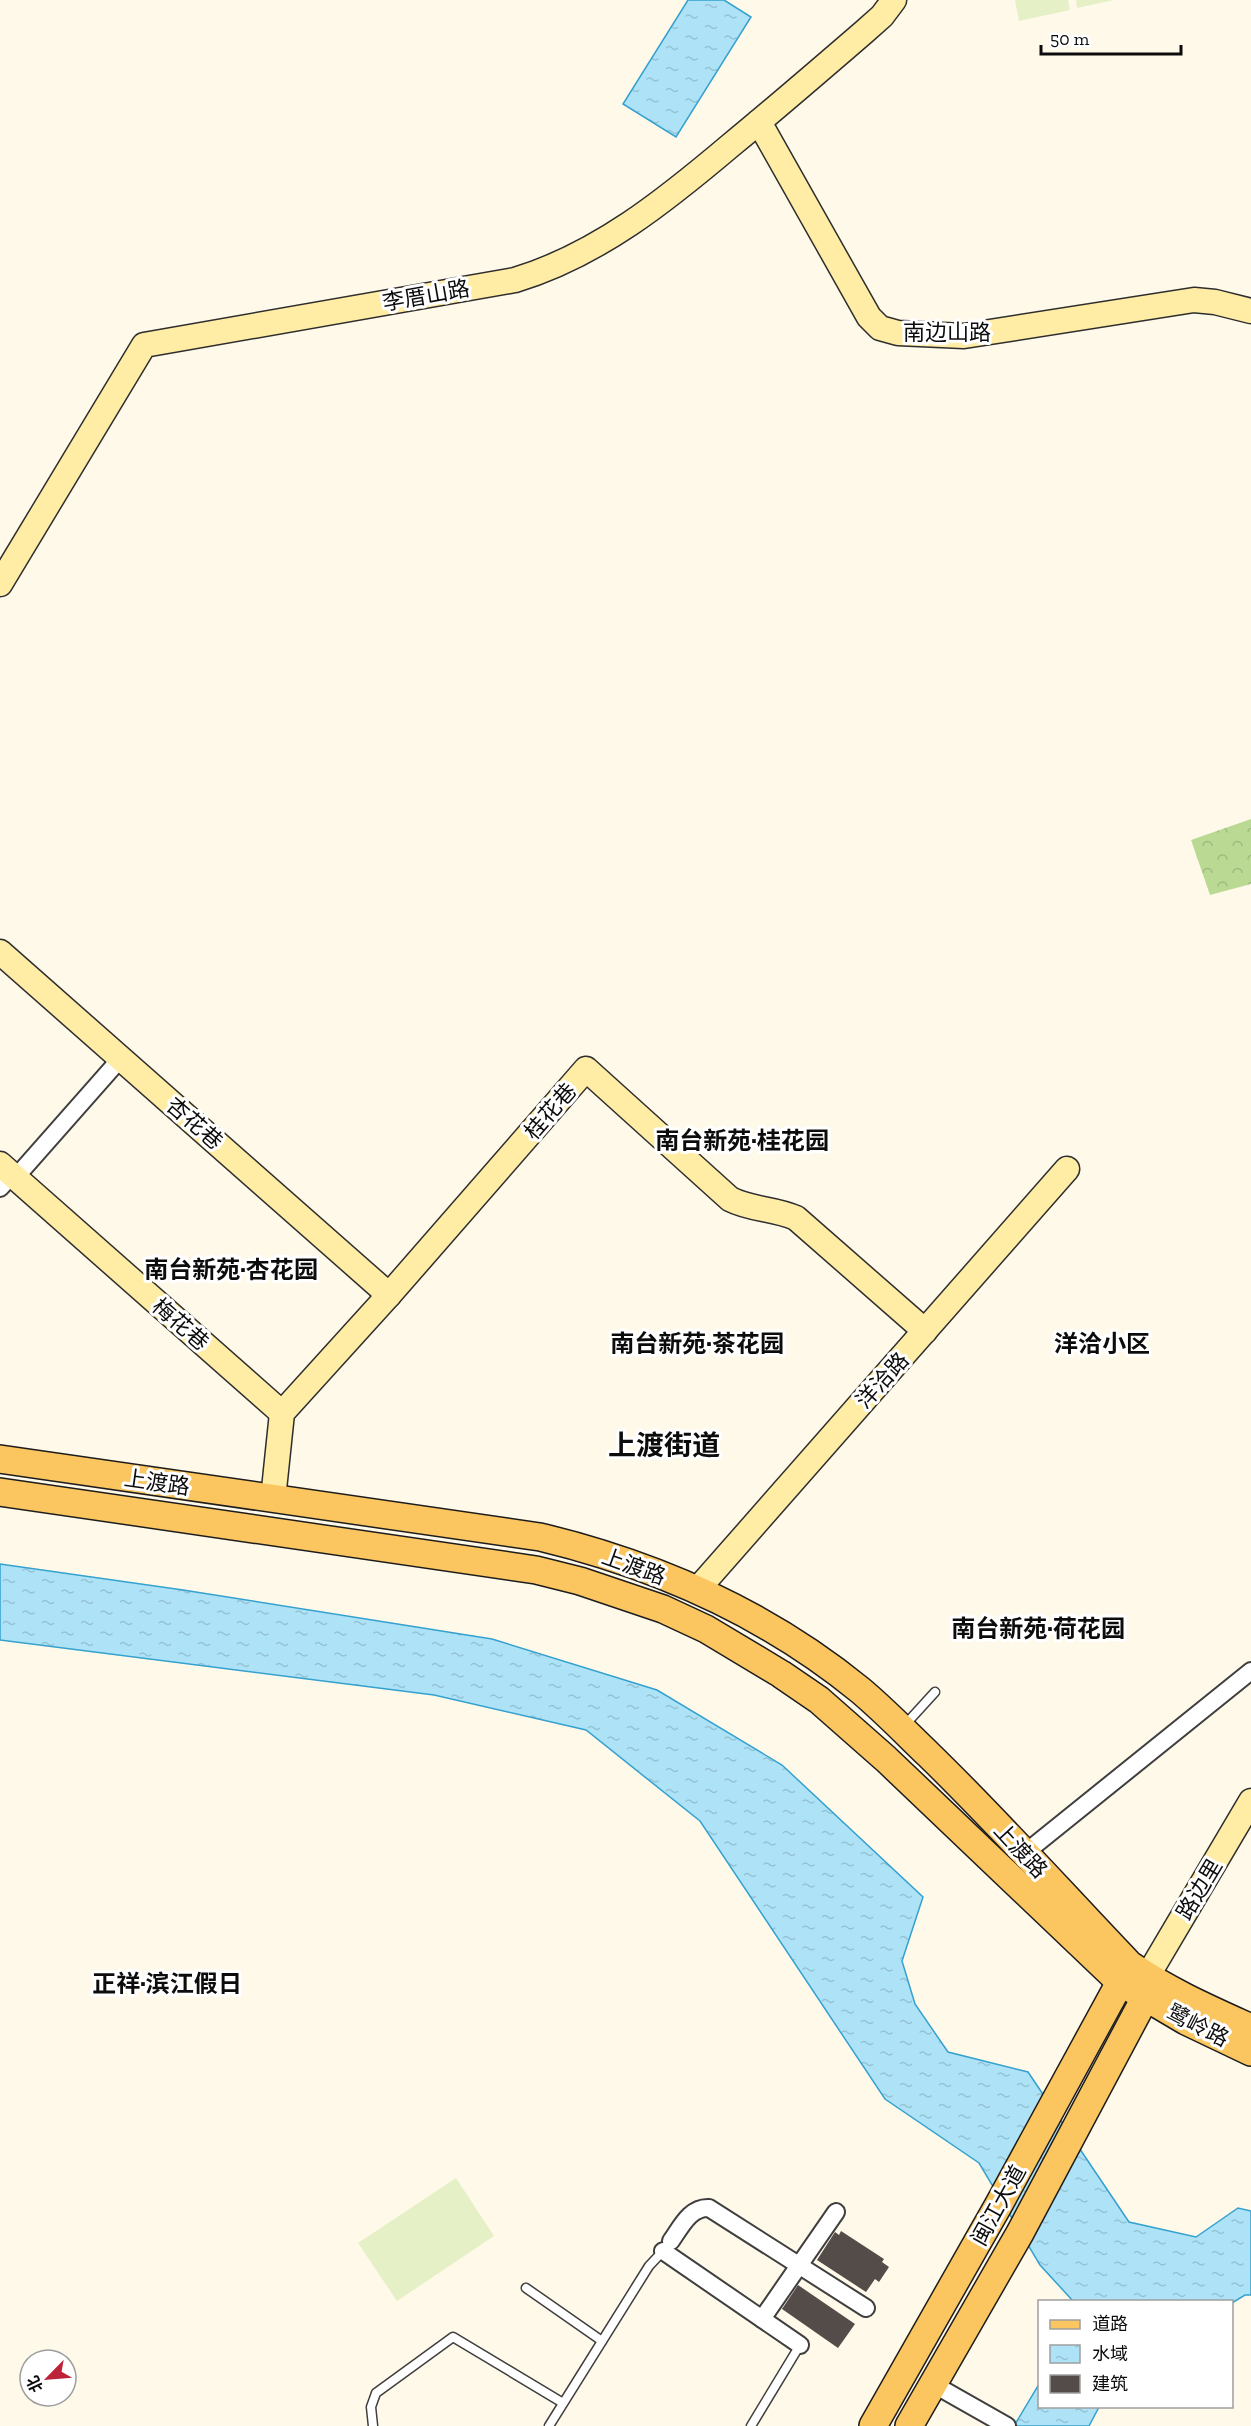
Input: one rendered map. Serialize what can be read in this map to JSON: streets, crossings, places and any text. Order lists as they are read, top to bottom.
{
  "streets": {
    "main road": ["上渡路", "鹭岭路", "闽江大道"],
    "street": [
      "李厝山路",
      "南边山路",
      "桂花巷",
      "杏花巷",
      "梅花巷",
      "洋洽路",
      "路边里"
    ]
  },
  "crossings": [
    ["李厝山路", "南边山路"],
    ["桂花巷", "杏花巷"],
    ["桂花巷", "梅花巷"],
    ["桂花巷", "洋洽路"],
    ["洋洽路", "上渡路"],
    ["上渡路", "路边里"],
    ["上渡路", "鹭岭路"],
    ["上渡路", "闽江大道"],
    ["路边里", "鹭岭路"],
    ["路边里", "闽江大道"],
    ["鹭岭路", "闽江大道"]
  ],
  "districts": [
    "南台新苑·桂花园",
    "南台新苑·杏花园",
    "南台新苑·茶花园",
    "洋洽小区",
    "上渡街道",
    "南台新苑·荷花园",
    "正祥·滨江假日"
  ],
  "legend": ["道路", "水域", "建筑"],
  "scale_bar": "50 m",
  "north": "bottom left"
}
